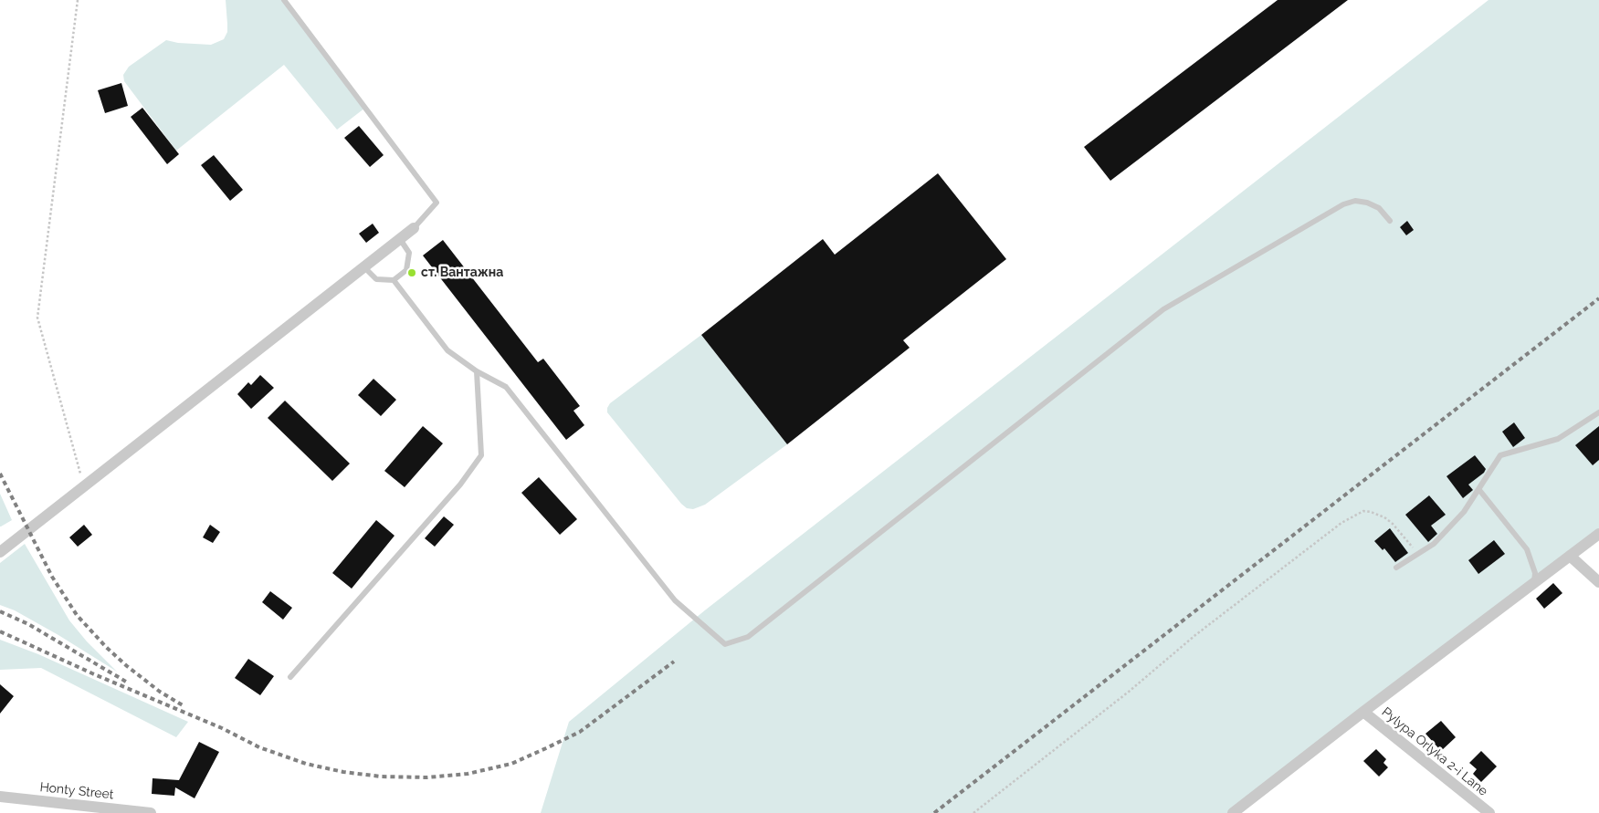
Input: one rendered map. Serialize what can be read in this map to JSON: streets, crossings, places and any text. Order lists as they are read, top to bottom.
{
  "streets": {
    "street": ["Pylypa Orlyka 2-i Lane", "Honty Street"]
  },
  "places": ["ст. Вантажна"]
}
